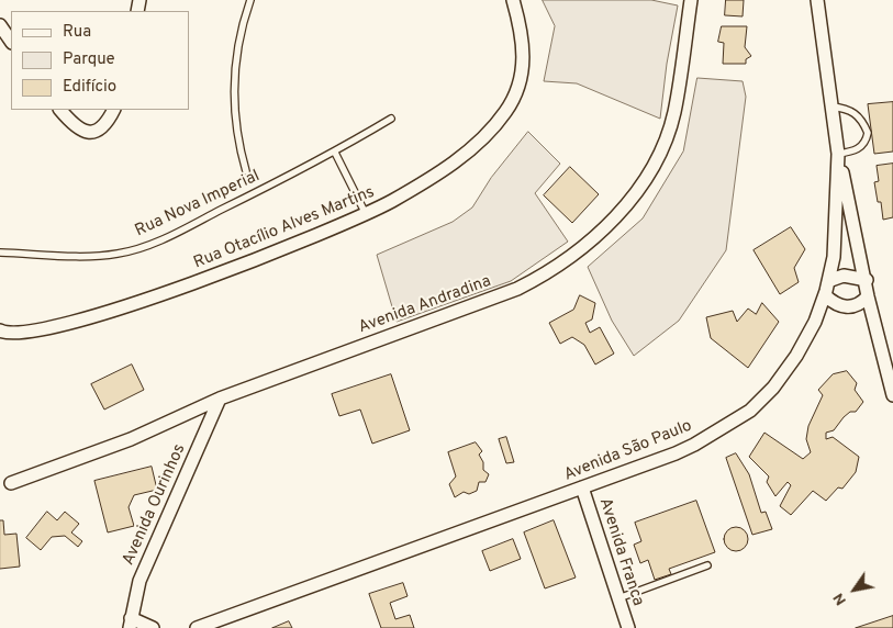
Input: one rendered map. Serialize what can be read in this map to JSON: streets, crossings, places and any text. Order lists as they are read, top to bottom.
{
  "streets": {
    "street": [
      "Rua Otacílio Alves Martins",
      "Avenida Andradina",
      "Avenida São Paulo",
      "Avenida Ourinhos",
      "Avenida Franca"
    ],
    "lane": ["Rua Nova Imperial"]
  },
  "crossings": [
    ["Avenida Andradina", "Avenida Ourinhos"],
    ["Avenida São Paulo", "Avenida Franca"]
  ],
  "legend": ["Rua", "Parque", "Edifício"],
  "north": "bottom left"
}
